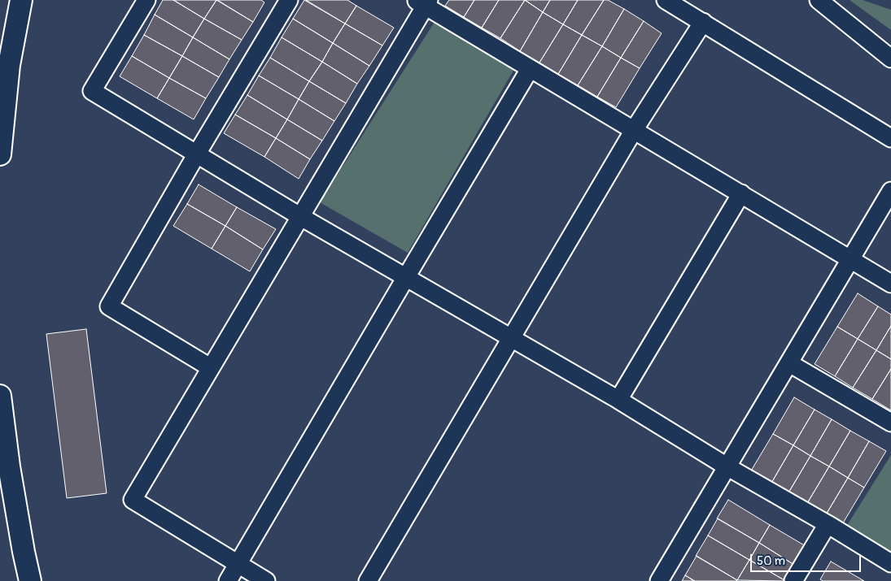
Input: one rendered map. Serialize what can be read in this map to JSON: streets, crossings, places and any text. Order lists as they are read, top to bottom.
{
  "scale_bar": "50 m"
}
